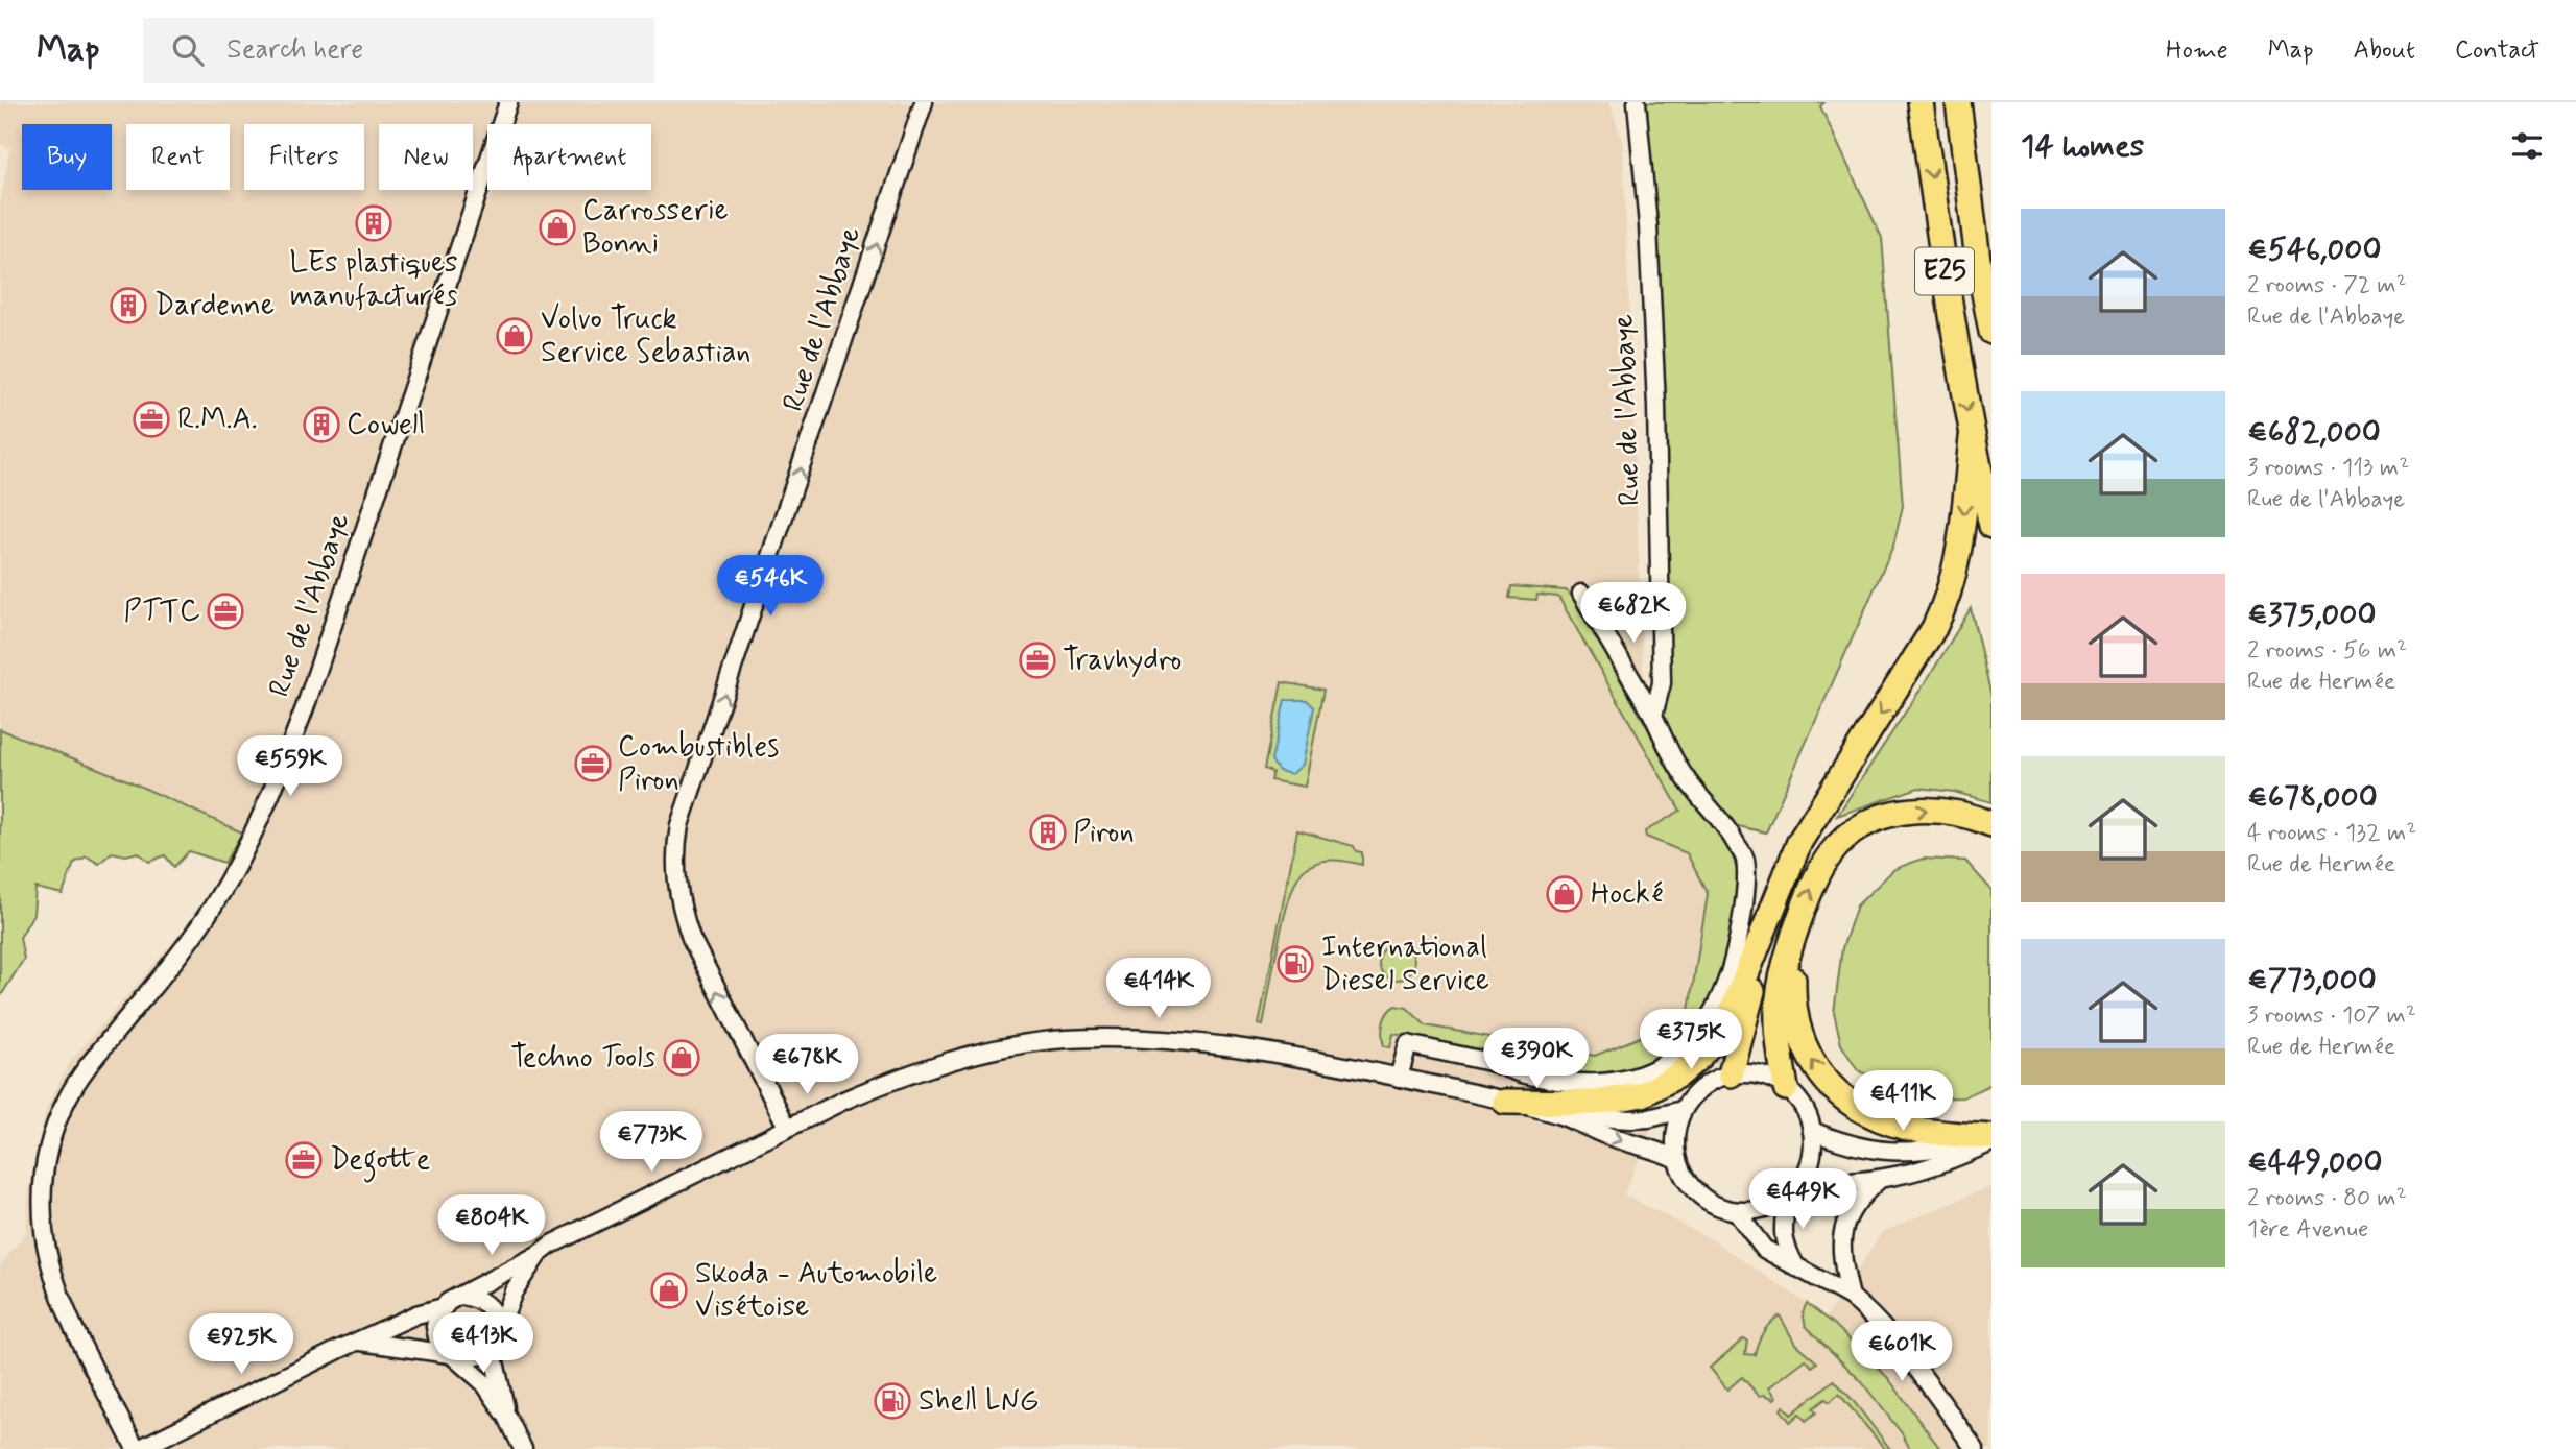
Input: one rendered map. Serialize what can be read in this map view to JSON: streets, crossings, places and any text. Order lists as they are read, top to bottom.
{
  "streets": {
    "highway": ["E25"],
    "street": ["Rue de l'Abbaye"]
  },
  "places": {
    "building": [
      "LEs plastiques manufacturés",
      "Dardenne",
      "Cowell",
      "Piron"
    ],
    "shop": [
      "Carrosserie Bonni",
      "Volvo Truck Service Sebastian",
      "Hocké",
      "Techno Tools",
      "Skoda - Automobile Visétoise"
    ],
    "office": [
      "R.M.A.",
      "PTTC",
      "Travhydro",
      "Combustibles Piron",
      "Degotte"
    ],
    "fuel station": ["International Diesel Service", "Shell LNG"]
  },
  "page": {
    "header": "Map",
    "search": "Search here",
    "nav": [
      "Home",
      "Map",
      "About",
      "Contact"
    ],
    "heading": "14 homes",
    "chip": [
      "Buy",
      "Rent",
      "Filters",
      "New",
      "Apartment"
    ],
    "list": [
      {
        "name": "€546,000",
        "note": "2 rooms · 72 m² · Rue de l'Abbaye"
      },
      {
        "name": "€682,000",
        "note": "3 rooms · 113 m² · Rue de l'Abbaye"
      },
      {
        "name": "€375,000",
        "note": "2 rooms · 56 m² · Rue de Hermée"
      },
      {
        "name": "€678,000",
        "note": "4 rooms · 132 m² · Rue de Hermée"
      },
      {
        "name": "€773,000",
        "note": "3 rooms · 107 m² · Rue de Hermée"
      },
      {
        "name": "€449,000",
        "note": "2 rooms · 80 m² · 1ère Avenue"
      }
    ],
    "price": [
      "€546K",
      "€682K",
      "€559K",
      "€414K",
      "€375K",
      "€390K",
      "€678K",
      "€411K",
      "€773K",
      "€449K",
      "€804K",
      "€413K",
      "€925K",
      "€601K"
    ]
  }
}
